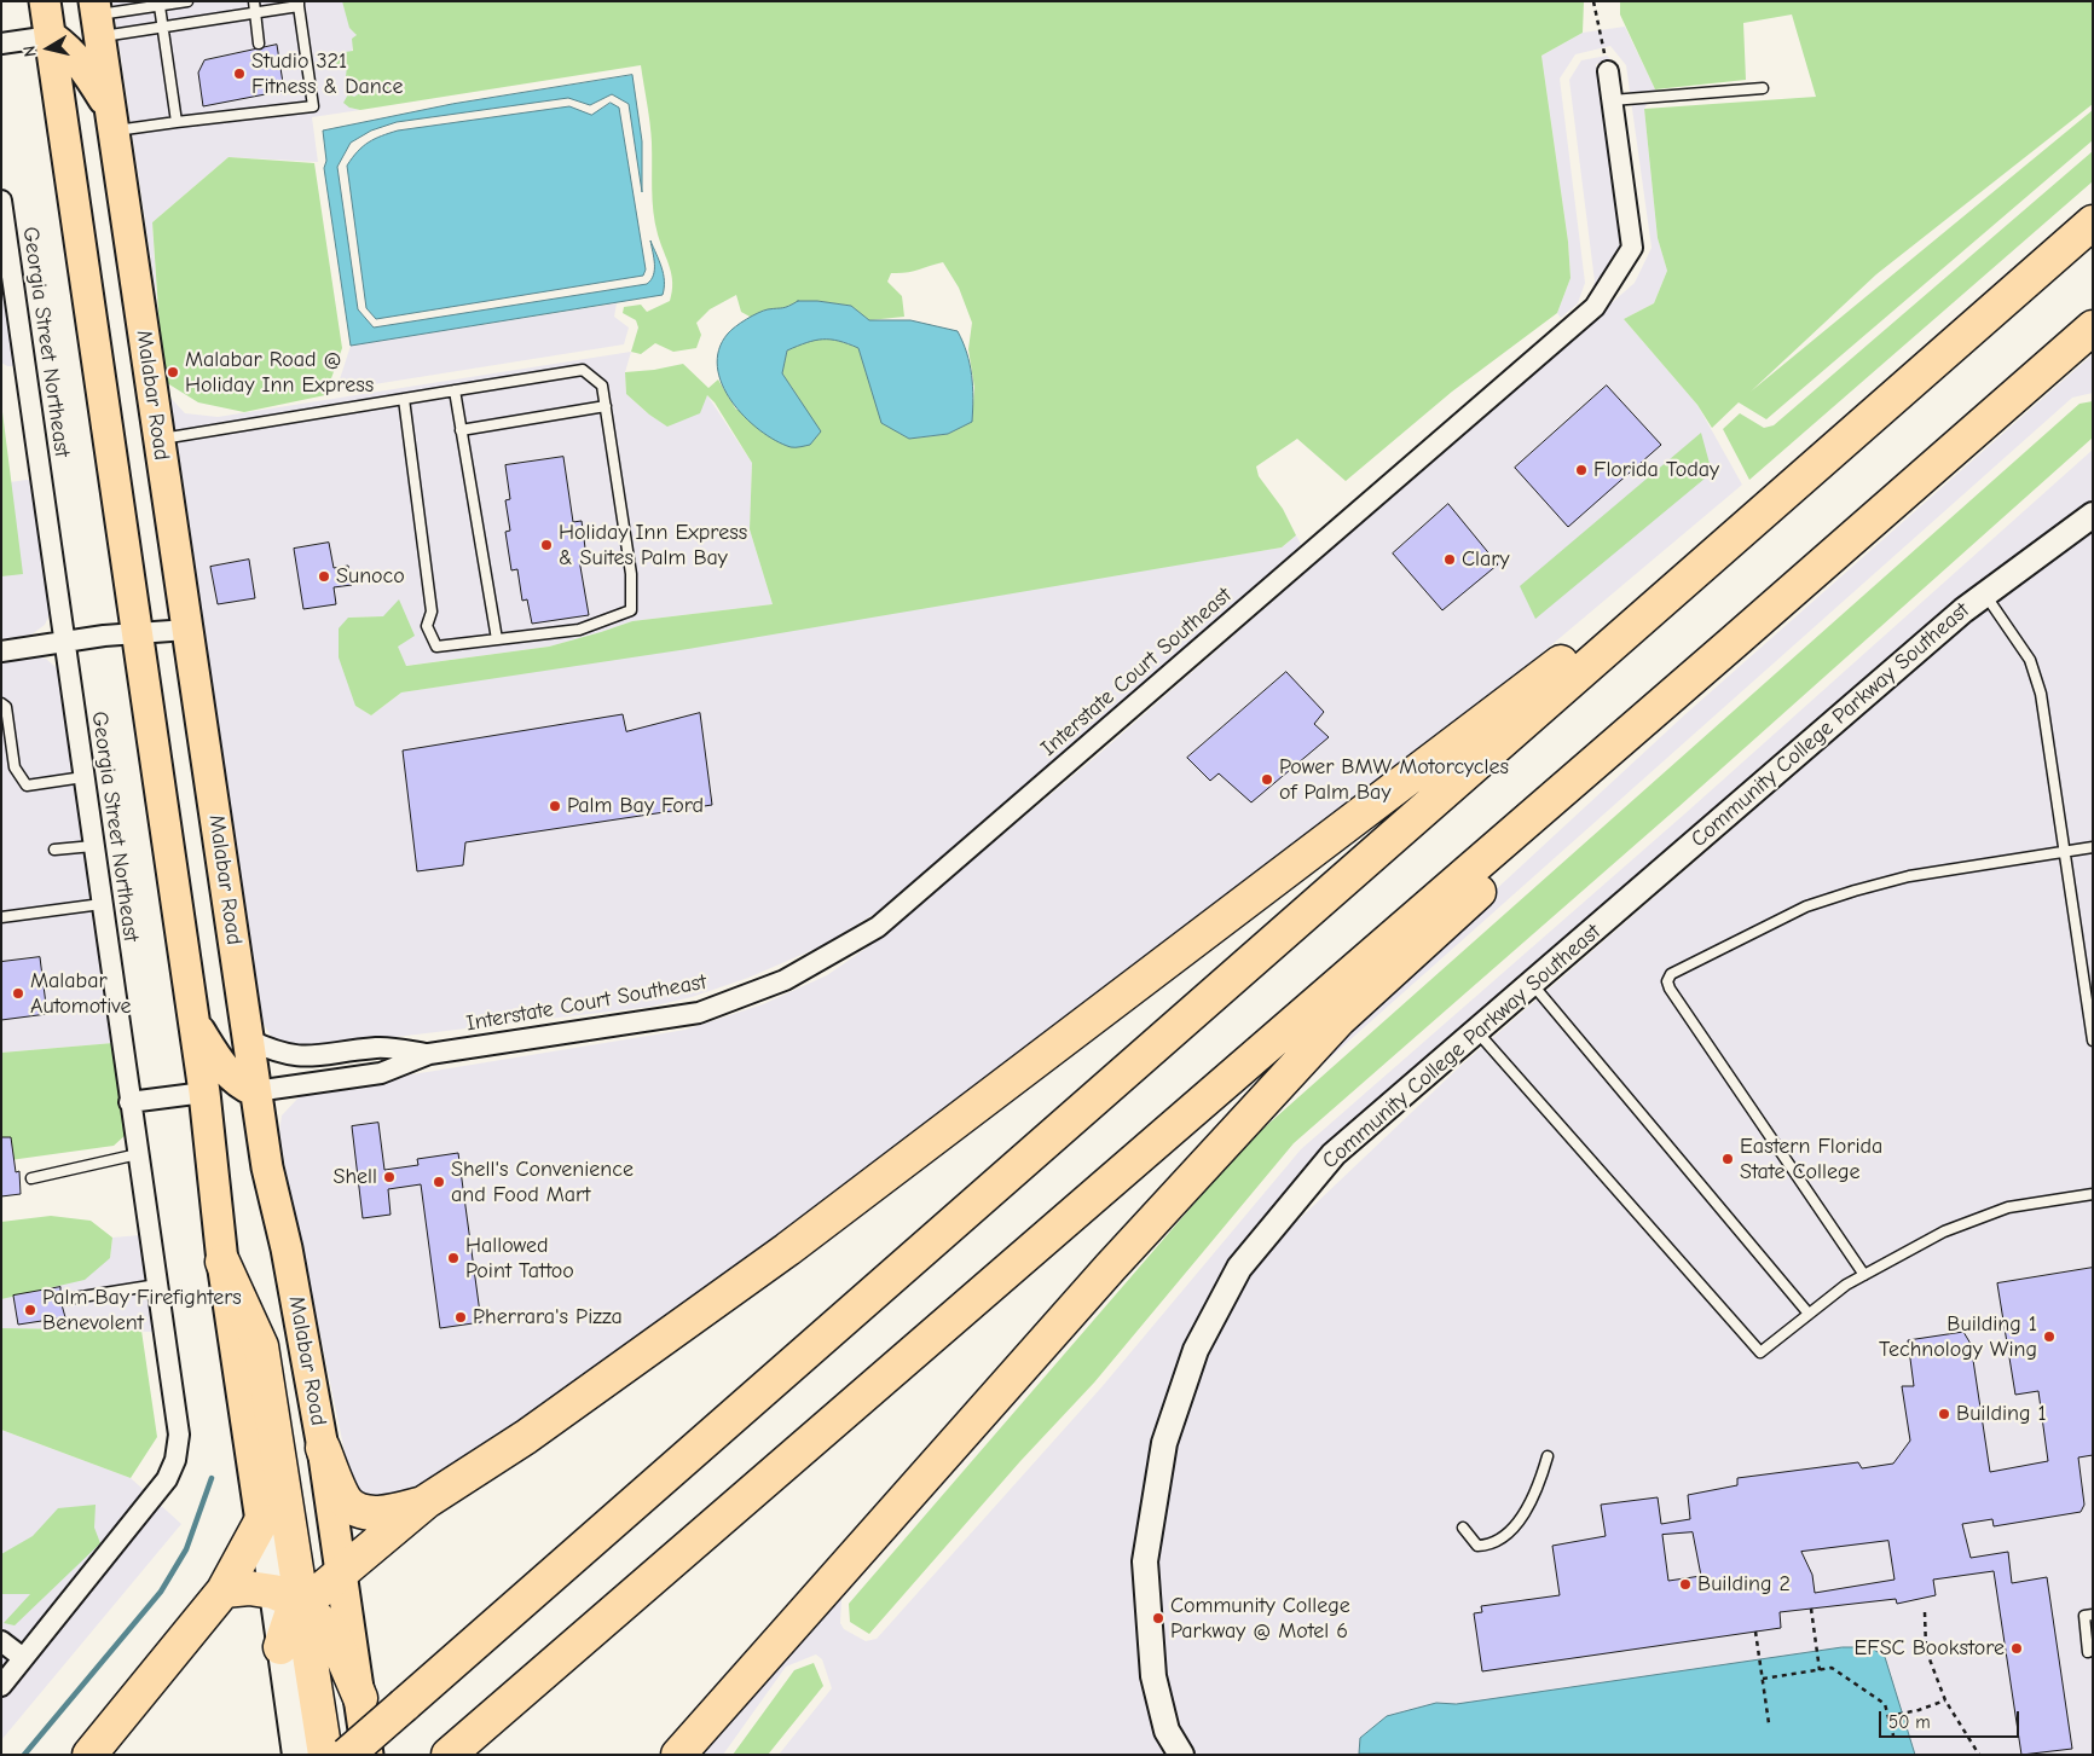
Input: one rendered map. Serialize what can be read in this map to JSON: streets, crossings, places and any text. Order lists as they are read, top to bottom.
{
  "streets": {
    "main road": ["Malabar Road"],
    "street": ["Georgia Street Northeast", "Interstate Court Southeast", "Community College Parkway Southeast"]
  },
  "crossings": [
    ["Malabar Road", "Interstate Court Southeast"]
  ],
  "places": [
    "Studio 321 Fitness & Dance",
    "Malabar Road @ Holiday Inn Express",
    "Florida Today",
    "Holiday Inn Express & Suites Palm Bay",
    "Clary",
    "Sunoco",
    "Power BMW Motorcycles of Palm Bay",
    "Palm Bay Ford",
    "Malabar Automotive",
    "Eastern Florida State College",
    "Shell",
    "Shell's Convenience and Food Mart",
    "Hallowed Point Tattoo",
    "Palm Bay Firefighters Benevolent",
    "Pherrara's Pizza",
    "Building 1 Technology Wing",
    "Building 1",
    "Building 2",
    "Community College Parkway @ Motel 6",
    "EFSC Bookstore"
  ],
  "scale_bar": "50 m",
  "north": "left"
}
